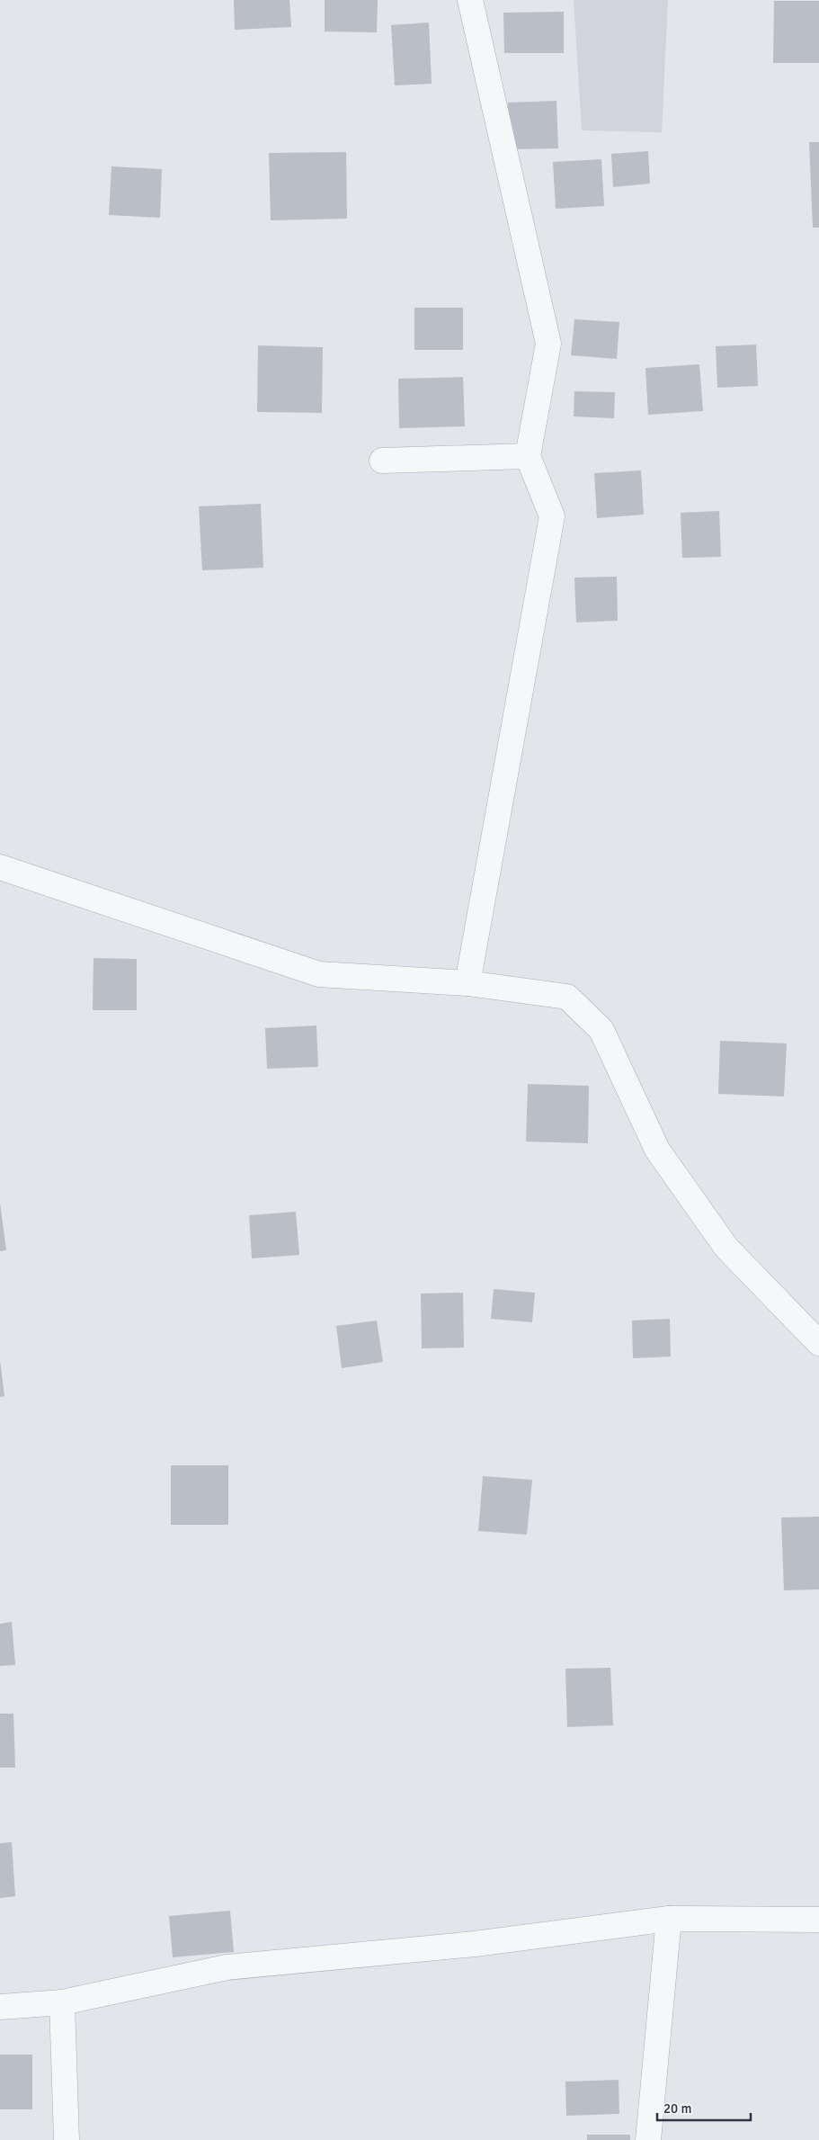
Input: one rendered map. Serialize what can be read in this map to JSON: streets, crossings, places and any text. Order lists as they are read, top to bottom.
{
  "scale_bar": "20 m"
}
